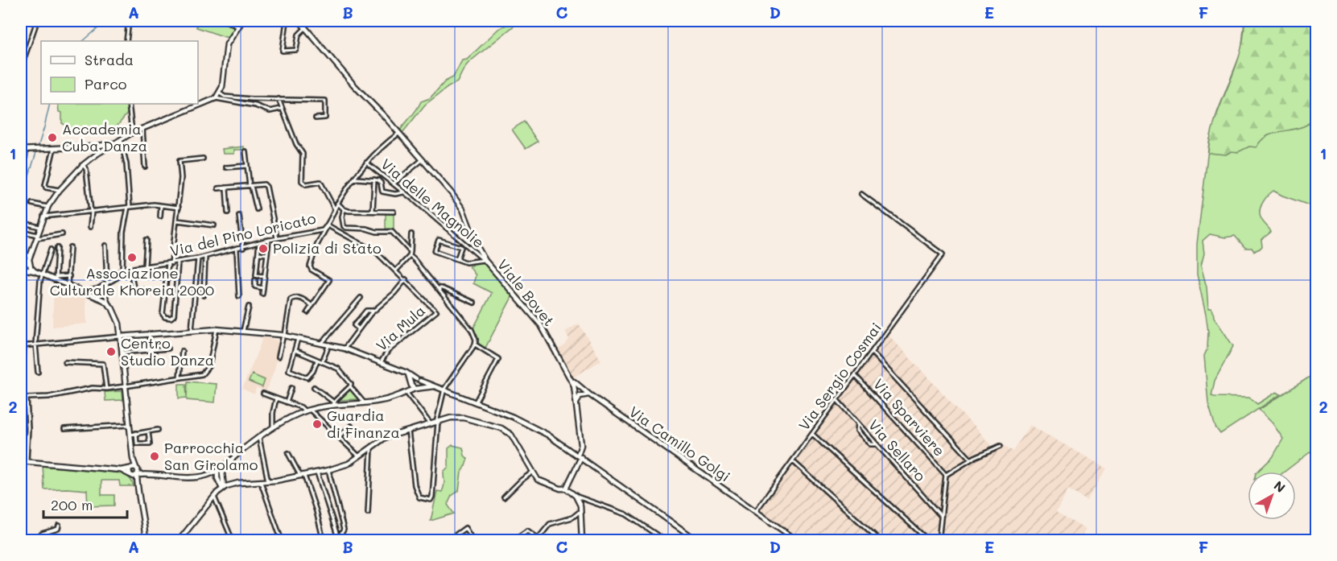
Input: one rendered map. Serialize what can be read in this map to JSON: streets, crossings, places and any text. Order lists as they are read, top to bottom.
{
  "streets": {
    "street": [
      "Via delle Magnolie",
      "Via del Pino Loricato",
      "Viale Bovet",
      "Via Mula",
      "Via Sergio Cosmai",
      "Via Sparviere",
      "Via Camillo Golgi",
      "Via Sellaro"
    ]
  },
  "crossings": [
    ["Via delle Magnolie", "Via del Pino Loricato"],
    ["Via delle Magnolie", "Viale Bovet"],
    ["Via del Pino Loricato", "Viale Bovet"],
    ["Viale Bovet", "Via Camillo Golgi"],
    ["Via Sergio Cosmai", "Via Sparviere"],
    ["Via Sergio Cosmai", "Via Camillo Golgi"],
    ["Via Sergio Cosmai", "Via Sellaro"]
  ],
  "places": [
    "Accademia Cuba Danza",
    "Polizia di Stato",
    "Associazione Culturale Khoreia 2000",
    "Centro Studio Danza",
    "Guardia di Finanza",
    "Parrocchia San Girolamo"
  ],
  "legend": ["Strada", "Parco"],
  "scale_bar": "200 m",
  "north": "top right",
  "grid": {
    "columns": [
      "A",
      "B",
      "C",
      "D",
      "E",
      "F"
    ],
    "rows": ["1", "2"]
  }
}
